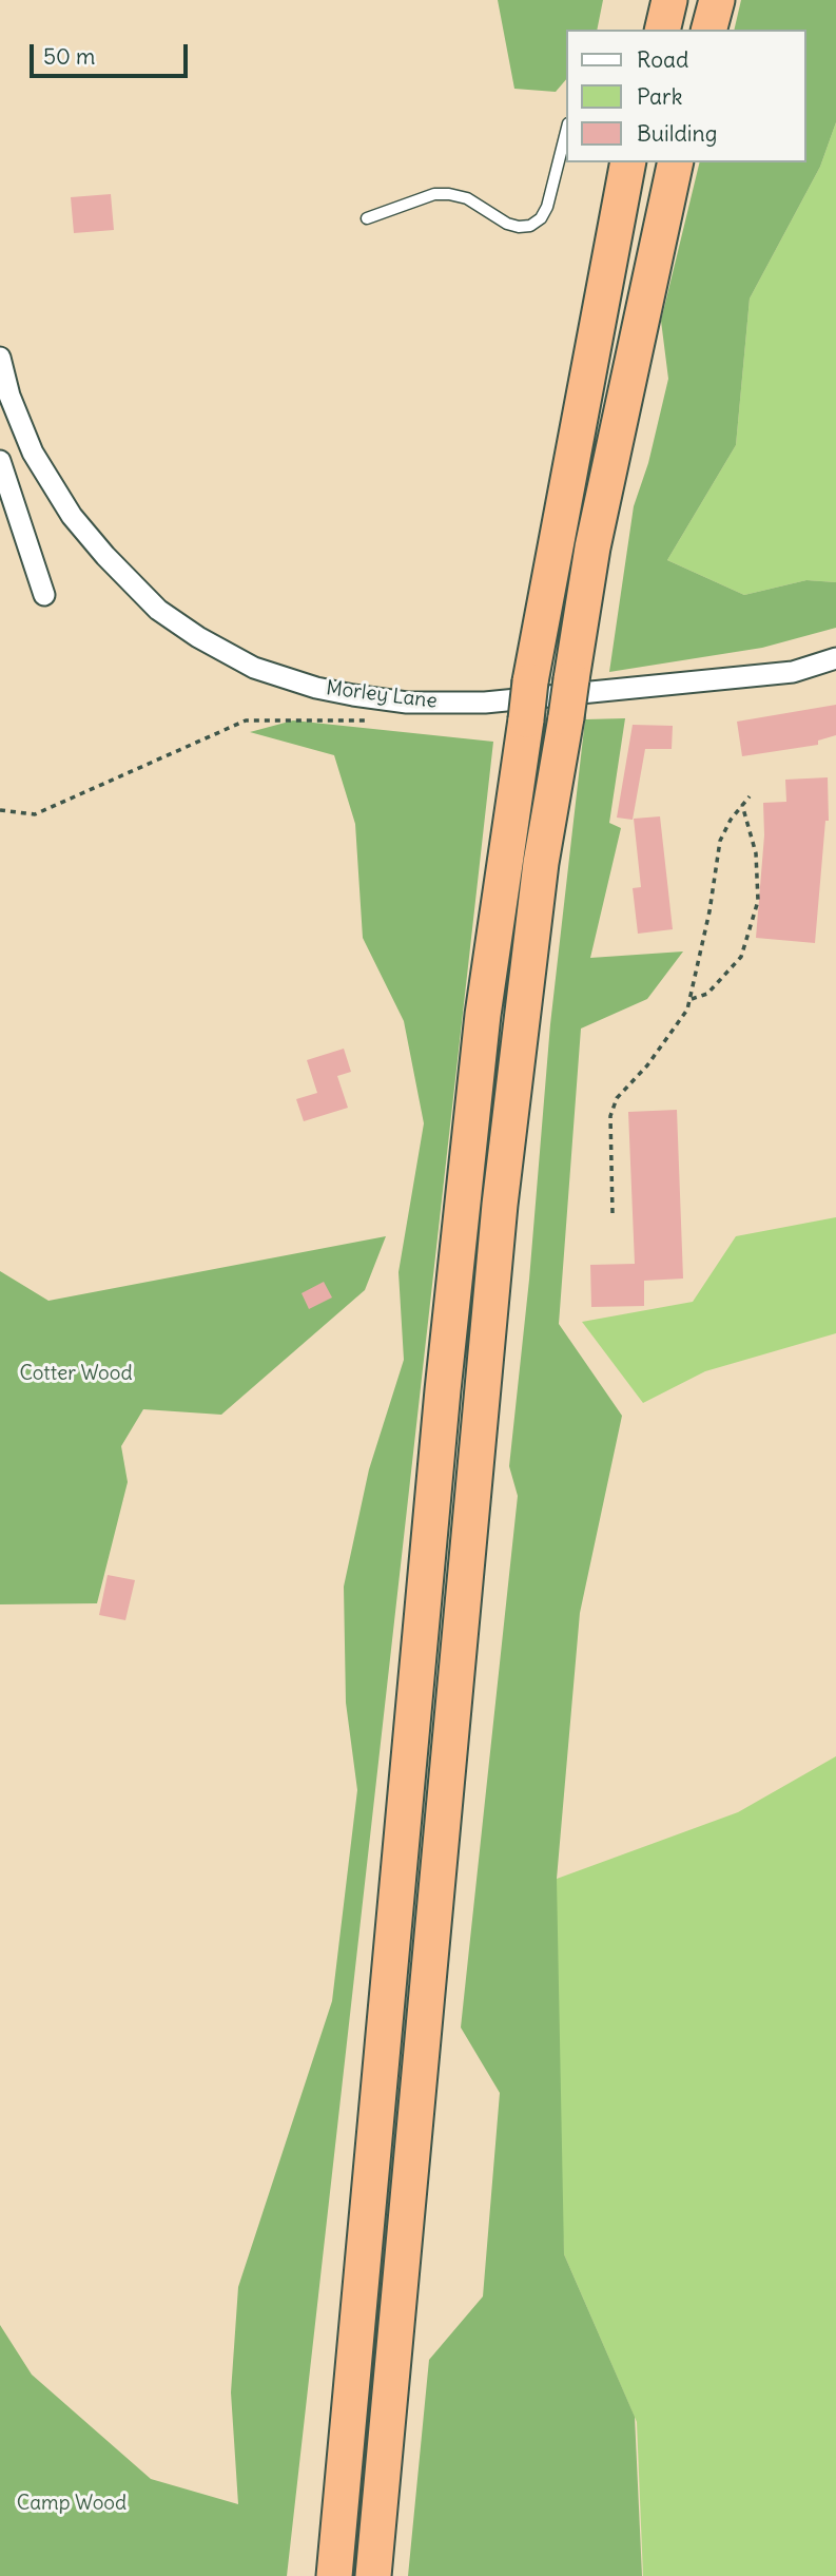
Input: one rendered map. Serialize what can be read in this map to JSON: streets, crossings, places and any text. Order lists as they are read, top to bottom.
{
  "streets": {
    "street": ["Morley Lane"]
  },
  "parks": ["Cotter Wood", "Camp Wood"],
  "legend": ["Road", "Park", "Building"],
  "scale_bar": "50 m"
}
